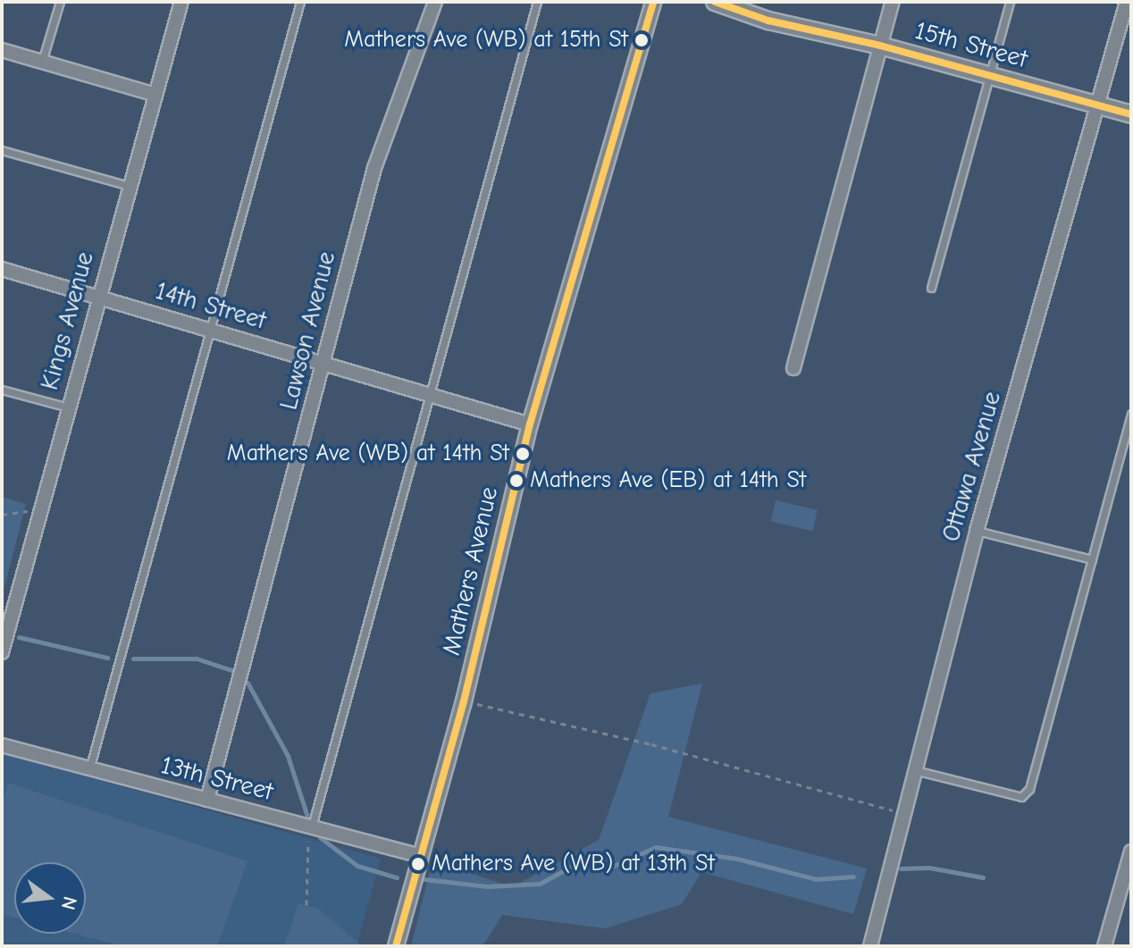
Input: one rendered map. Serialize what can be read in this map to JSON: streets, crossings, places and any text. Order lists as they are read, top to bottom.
{
  "streets": {
    "main road": ["15th Street"],
    "street": [
      "14th Street",
      "Kings Avenue",
      "Lawson Avenue",
      "Ottawa Avenue",
      "Mathers Avenue",
      "13th Street"
    ]
  },
  "crossings": [
    ["15th Street", "Ottawa Avenue"],
    ["14th Street", "Kings Avenue"],
    ["14th Street", "Lawson Avenue"],
    ["14th Street", "Mathers Avenue"],
    ["Lawson Avenue", "13th Street"],
    ["Mathers Avenue", "13th Street"]
  ],
  "places": [
    "Mathers Ave (WB) at 15th St",
    "Mathers Ave (WB) at 14th St",
    "Mathers Ave (EB) at 14th St",
    "Mathers Ave (WB) at 13th St"
  ],
  "north": "right"
}
